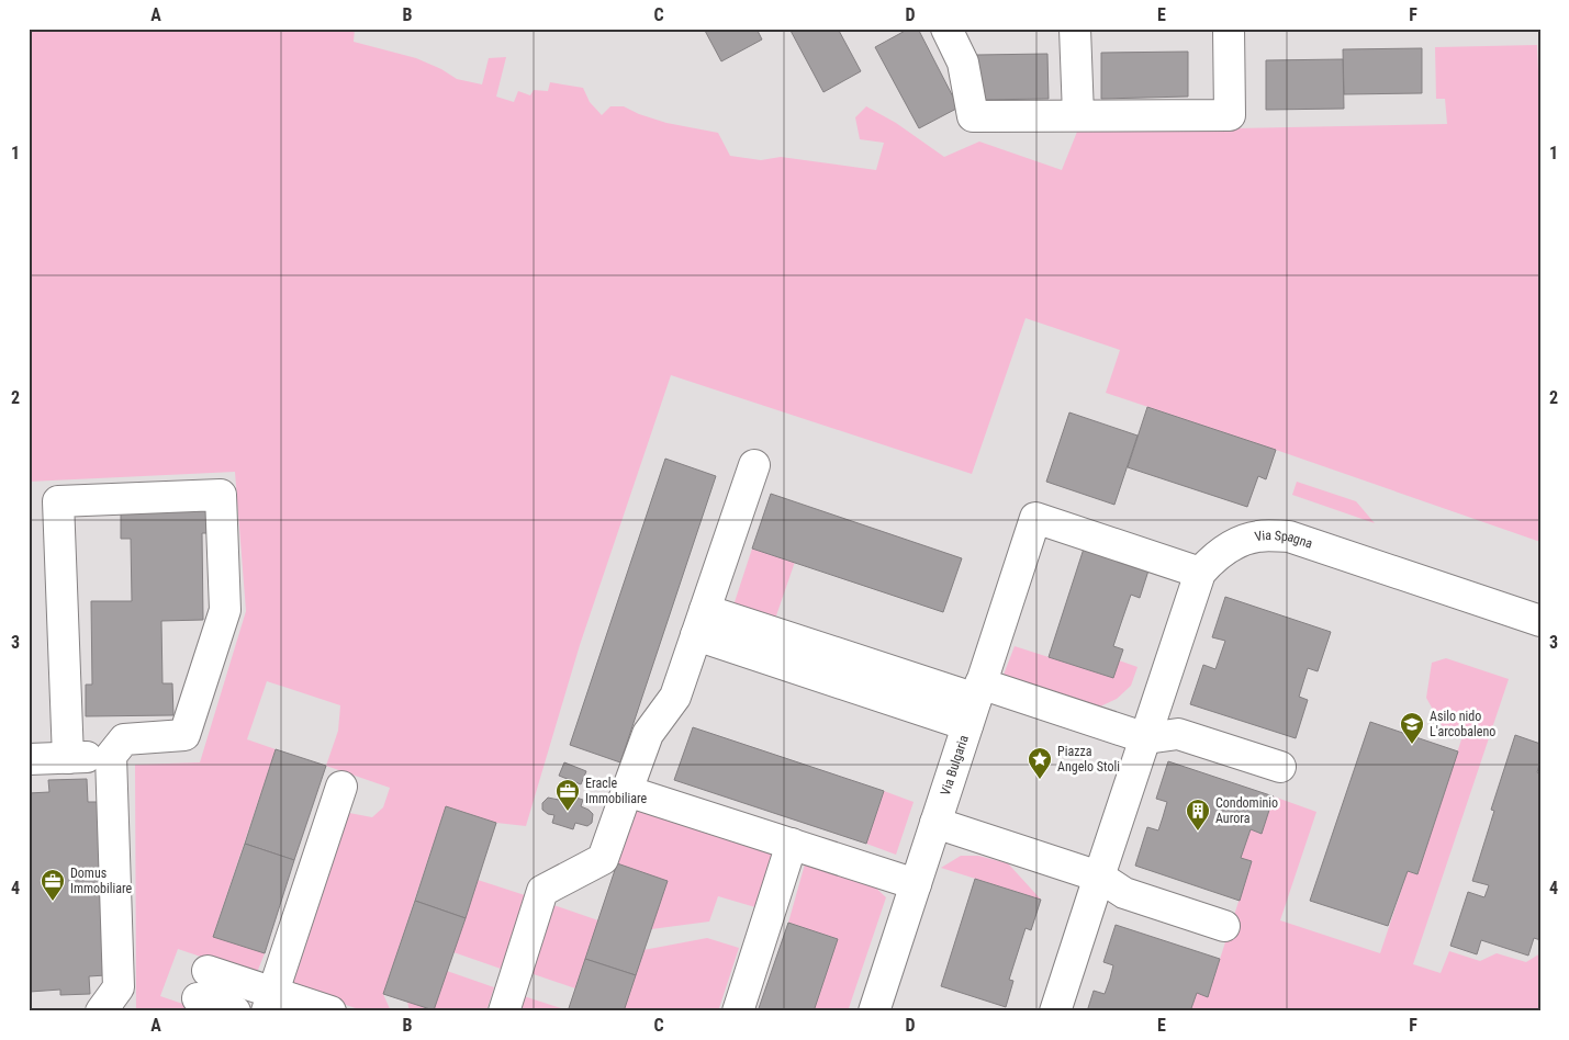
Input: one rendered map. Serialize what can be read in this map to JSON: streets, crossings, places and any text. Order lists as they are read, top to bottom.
{
  "streets": {
    "street": ["Via Spagna", "Via Bulgaria"]
  },
  "crossings": [
    ["Via Spagna", "Via Bulgaria"]
  ],
  "places": {
    "school or university": ["Asilo nido L'arcobaleno"],
    "place": ["Piazza Angelo Stoli"],
    "office": ["Eracle Immobiliare", "Domus Immobiliare"],
    "building": ["Condominio Aurora"]
  },
  "grid": {
    "columns": [
      "A",
      "B",
      "C",
      "D",
      "E",
      "F"
    ],
    "rows": [
      "1",
      "2",
      "3",
      "4"
    ]
  }
}
